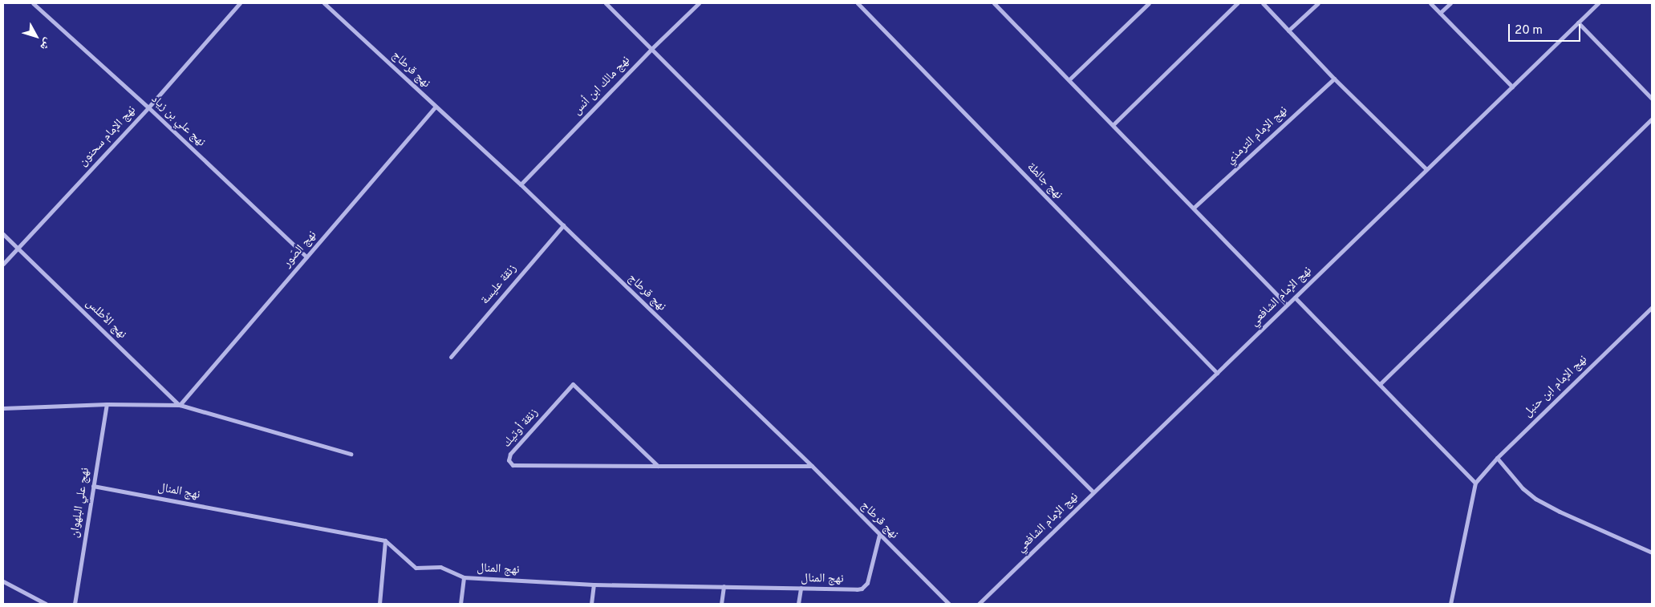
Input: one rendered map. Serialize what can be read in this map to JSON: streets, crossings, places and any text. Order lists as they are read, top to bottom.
{
  "streets": {
    "street": [
      "نهج قرطاج",
      "نهج مالك ابن أنس",
      "نهج علي بن زياد",
      "نهج الإمام الترمذي",
      "نهج الإمام سحنون",
      "نهج جالطة",
      "نهج الصّور",
      "زنقة عليسة",
      "نهج الإمام الشافعي",
      "نهج الأطلس",
      "نهج الإمام ابن حنبل",
      "زنقة أوتيك",
      "نهج المنال",
      "نهج علي البلهوان"
    ]
  },
  "crossings": [
    ["نهج قرطاج", "نهج مالك ابن أنس"],
    ["نهج قرطاج", "نهج الصّور"],
    ["نهج قرطاج", "زنقة عليسة"],
    ["نهج قرطاج", "زنقة أوتيك"],
    ["نهج قرطاج", "نهج المنال"],
    ["نهج علي بن زياد", "نهج الإمام سحنون"],
    ["نهج علي بن زياد", "نهج الصّور"],
    ["نهج الإمام سحنون", "نهج الأطلس"],
    ["نهج جالطة", "نهج الإمام الشافعي"],
    ["نهج الصّور", "نهج الأطلس"],
    ["نهج المنال", "نهج علي البلهوان"]
  ],
  "scale_bar": "20 m",
  "north": "bottom right"
}
